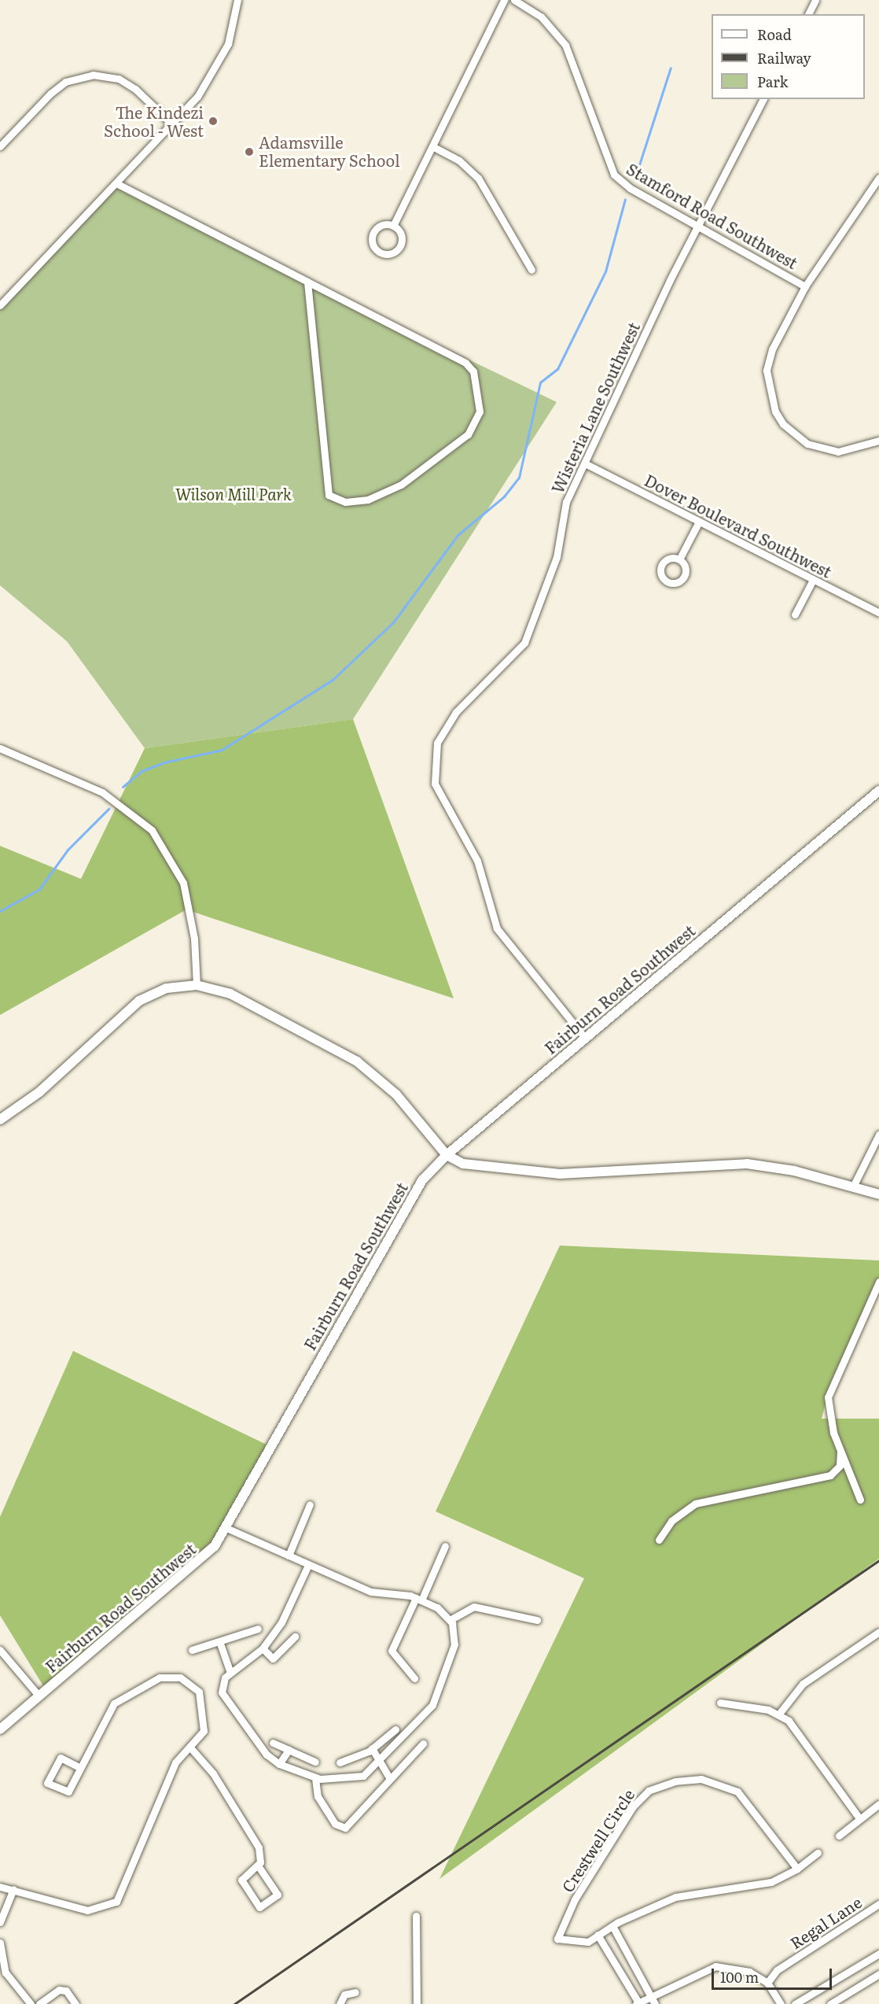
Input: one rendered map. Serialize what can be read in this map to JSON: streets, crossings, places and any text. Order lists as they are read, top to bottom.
{
  "streets": {
    "street": [
      "Stamford Road Southwest",
      "Wisteria Lane Southwest",
      "Dover Boulevard Southwest",
      "Fairburn Road Southwest",
      "Crestwell Circle",
      "Regal Lane"
    ]
  },
  "crossings": [
    ["Stamford Road Southwest", "Wisteria Lane Southwest"],
    ["Wisteria Lane Southwest", "Dover Boulevard Southwest"],
    ["Wisteria Lane Southwest", "Fairburn Road Southwest"]
  ],
  "parks": ["Wilson Mill Park"],
  "places": ["The Kindezi School - West", "Adamsville Elementary School"],
  "legend": ["Road", "Railway", "Park"],
  "scale_bar": "100 m"
}
